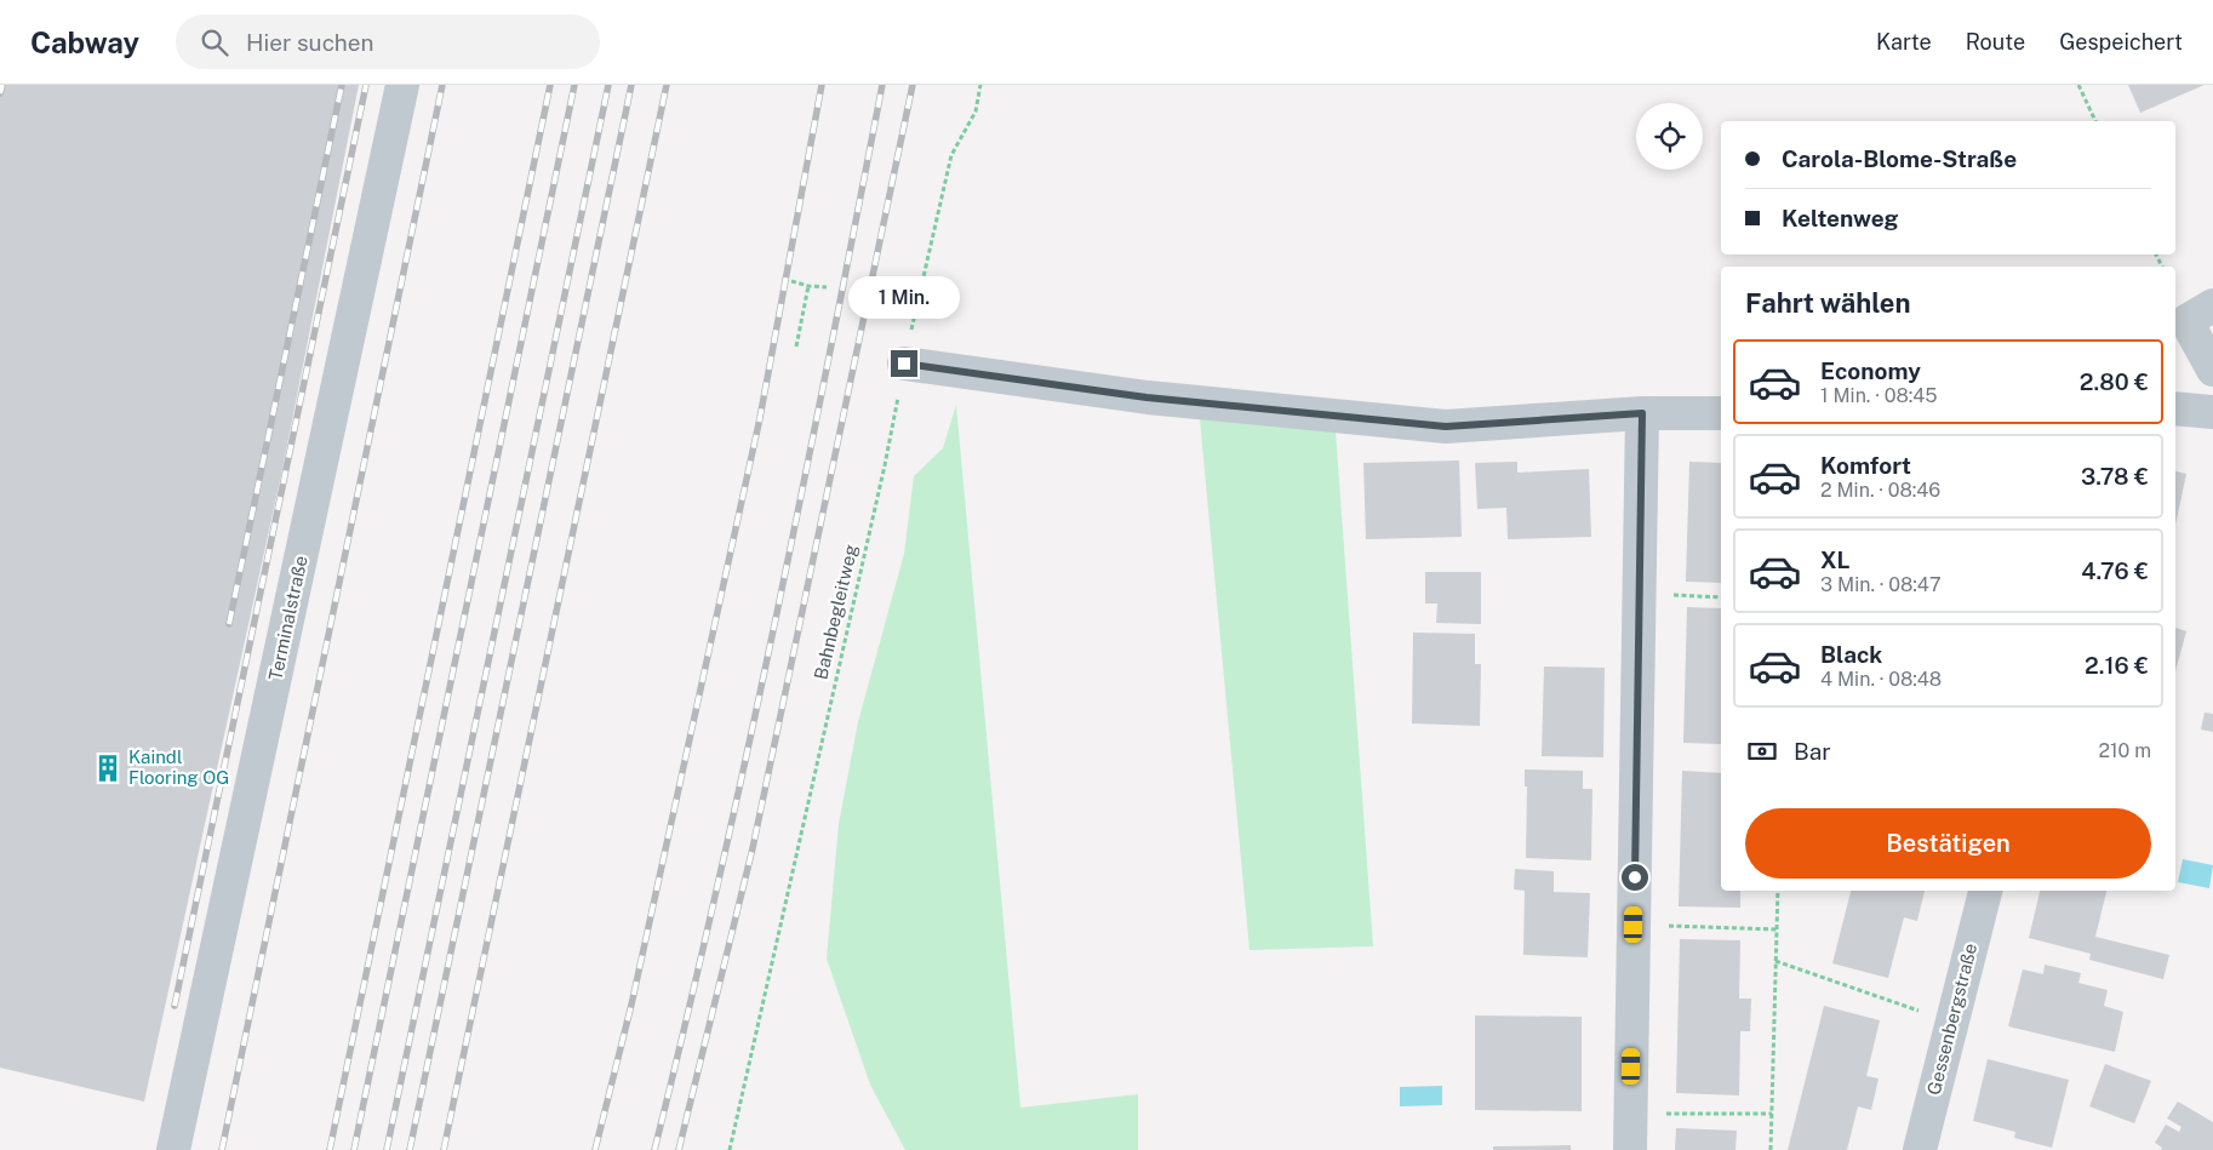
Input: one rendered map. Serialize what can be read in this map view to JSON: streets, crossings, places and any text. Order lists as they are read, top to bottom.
{
  "streets": {
    "street": ["Terminalstraße", "Gessenbergstraße"],
    "path": ["Bahnbegleitweg"]
  },
  "places": {
    "building": ["Kaindl Flooring OG"]
  },
  "page": {
    "header": "Cabway",
    "search": "Hier suchen",
    "nav": ["Karte", "Route", "Gespeichert"],
    "banner": ["Carola-Blome-Straße", "Keltenweg"],
    "heading": "Fahrt wählen",
    "bubble": "1 Min.",
    "list": [
      {
        "name": "Economy",
        "note": "1 Min. · 08:45",
        "value": "2.80 €"
      },
      {
        "name": "Komfort",
        "note": "2 Min. · 08:46",
        "value": "3.78 €"
      },
      {
        "name": "XL",
        "note": "3 Min. · 08:47",
        "value": "4.76 €"
      },
      {
        "name": "Black",
        "note": "4 Min. · 08:48",
        "value": "2.16 €"
      }
    ],
    "pay": ["Bar", "210 m"],
    "buttons": "Bestätigen"
  }
}
